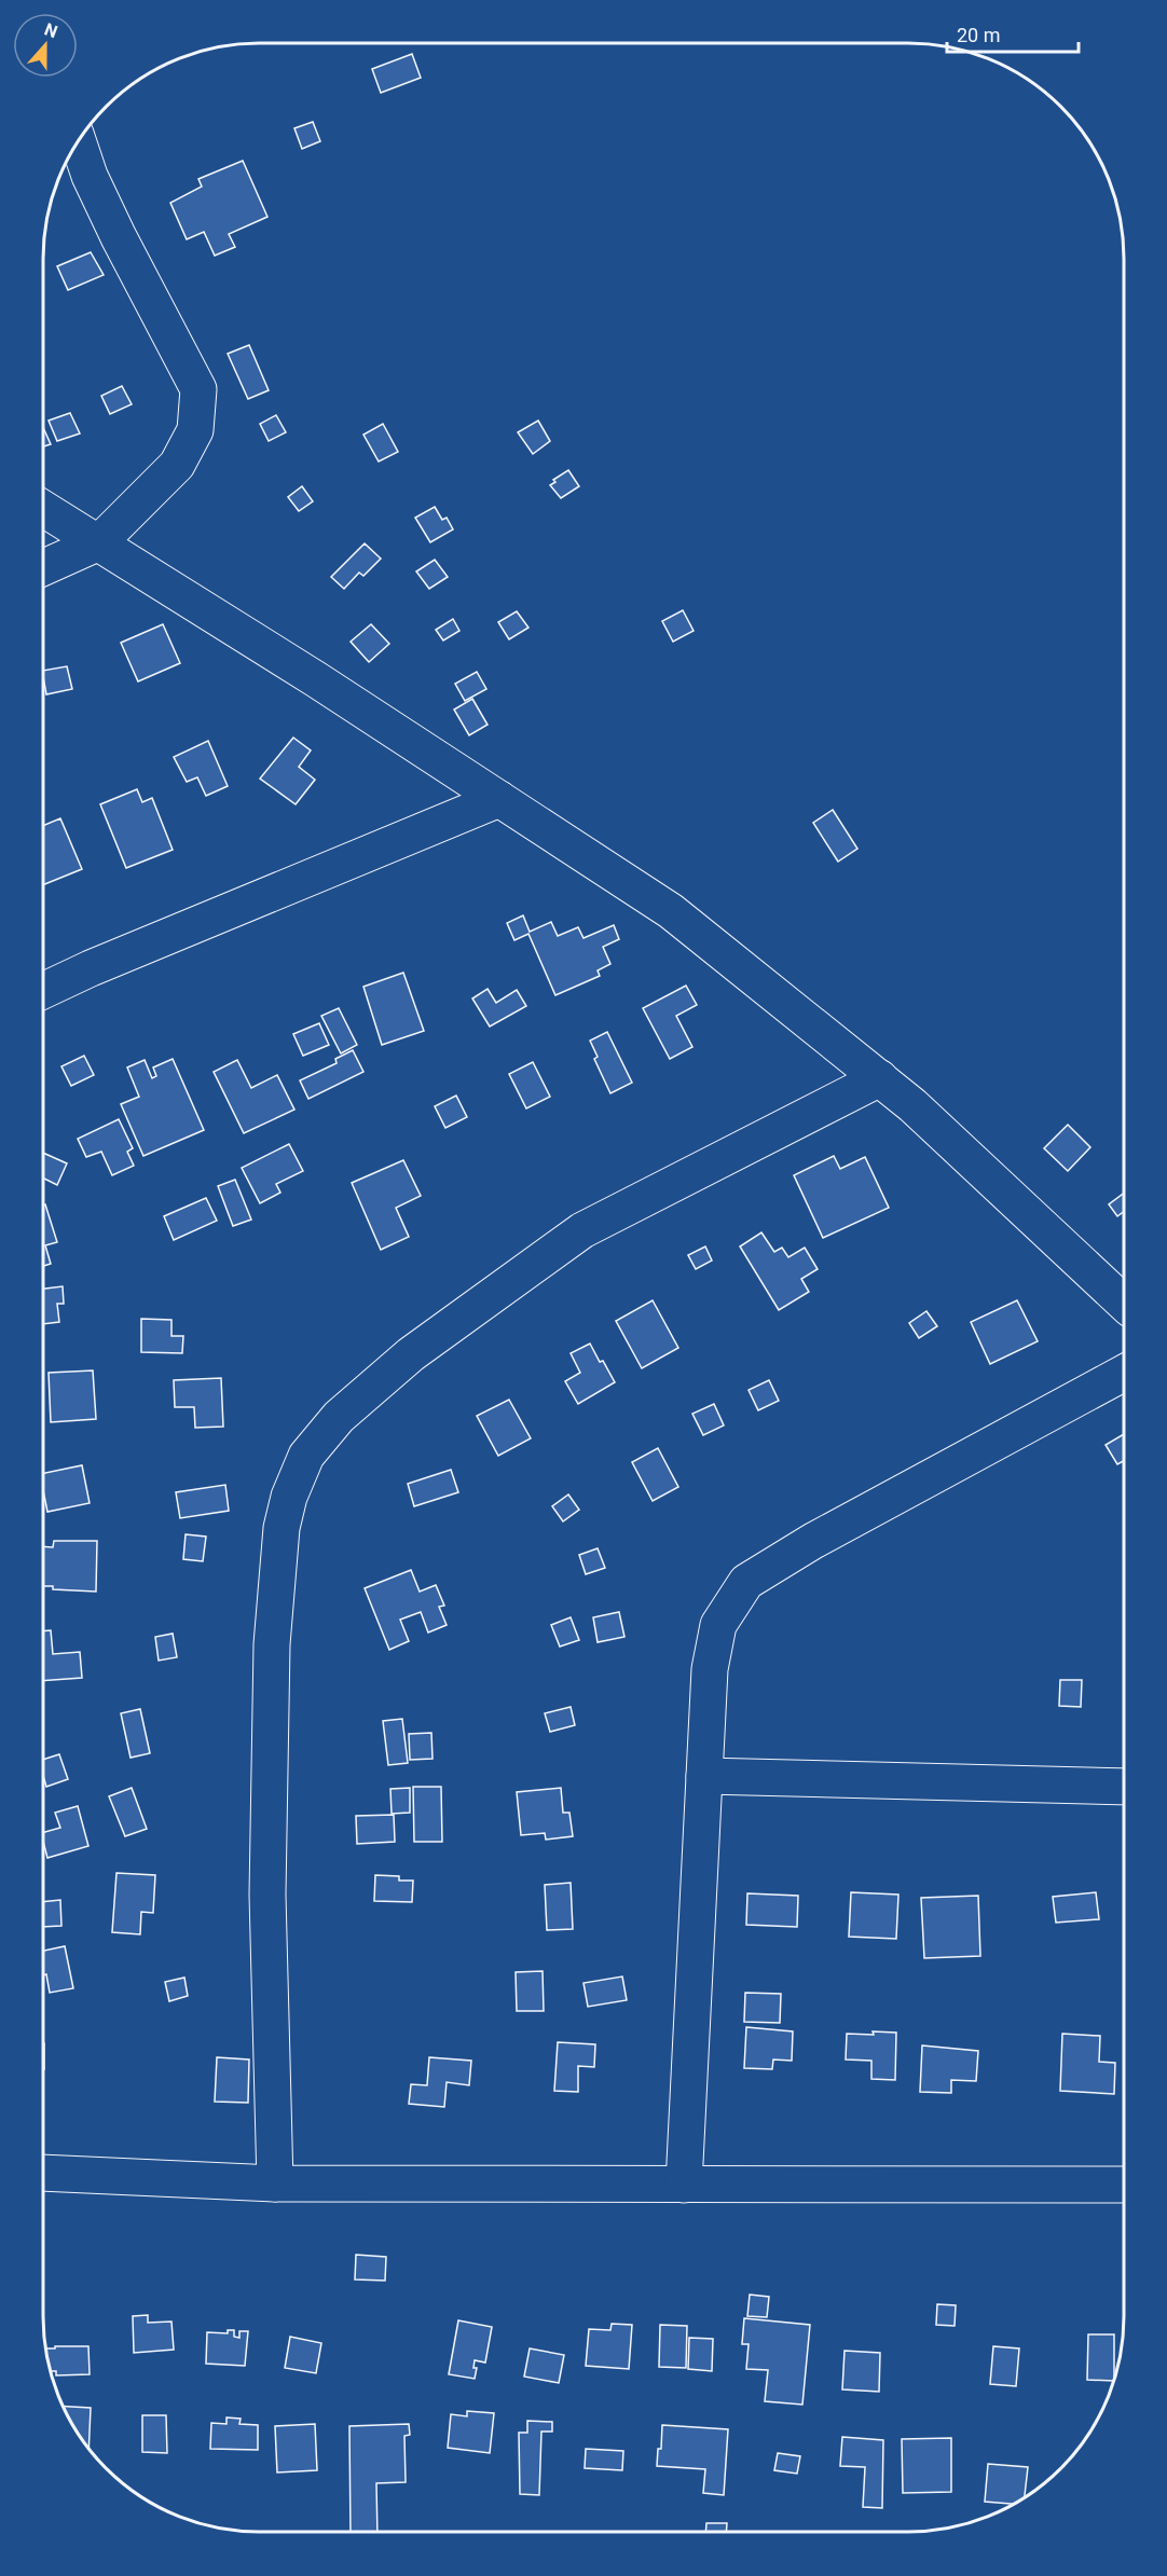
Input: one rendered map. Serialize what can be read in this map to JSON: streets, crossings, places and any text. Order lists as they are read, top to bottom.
{
  "scale_bar": "20 m",
  "north": "top"
}
